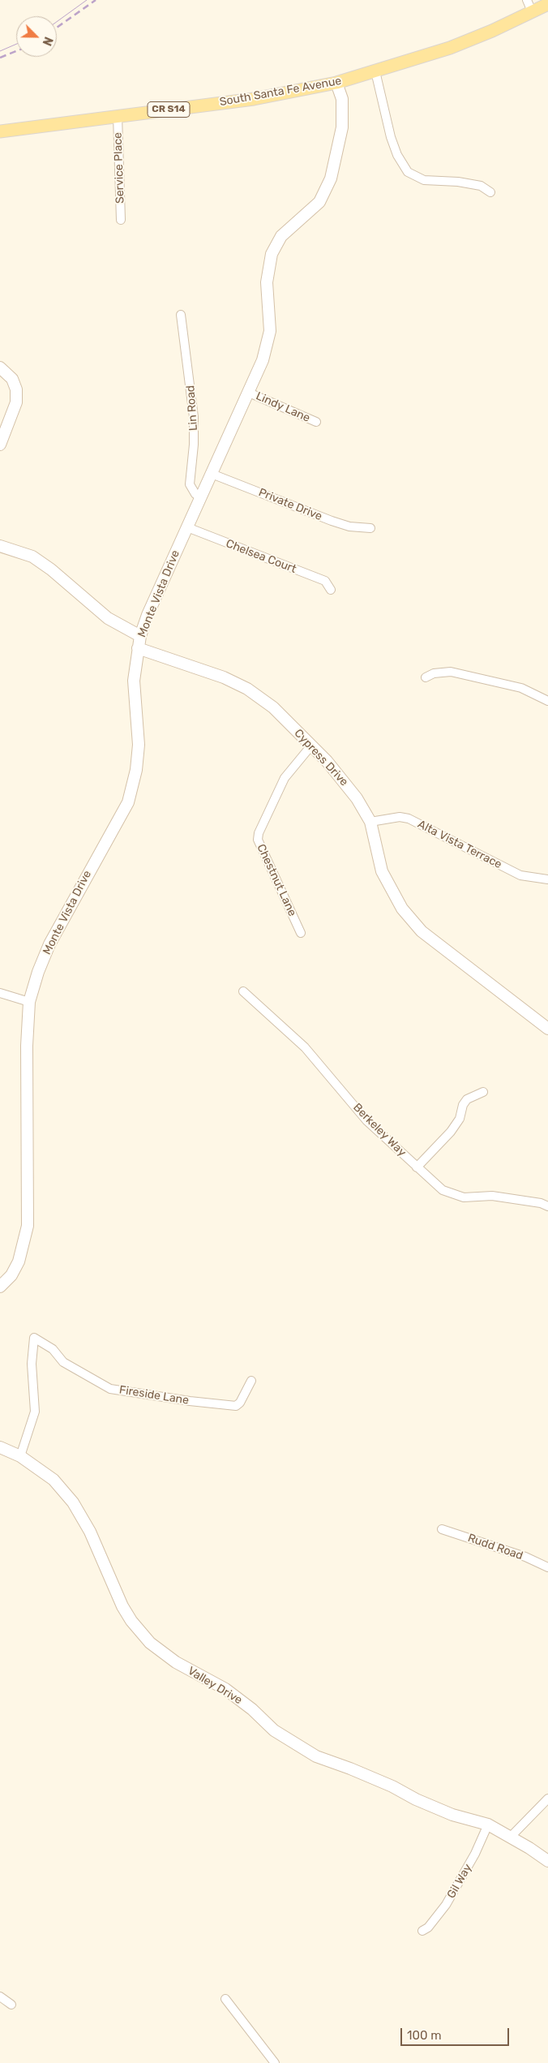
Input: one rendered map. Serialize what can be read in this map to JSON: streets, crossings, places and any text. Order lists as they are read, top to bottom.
{
  "streets": {
    "main road": [
      "South Santa Fe Avenue",
      "CR S14",
      "Monte Vista Drive",
      "Cypress Drive",
      "Valley Drive"
    ],
    "street": [
      "Service Place",
      "Lindy Lane",
      "Lin Road",
      "Private Drive",
      "Chelsea Court",
      "Alta Vista Terrace",
      "Chestnut Lane",
      "Berkeley Way",
      "Fireside Lane",
      "Rudd Road",
      "Gil Way"
    ]
  },
  "crossings": [
    ["South Santa Fe Avenue", "Service Place"],
    ["South Santa Fe Avenue", "Monte Vista Drive"],
    ["Lindy Lane", "Monte Vista Drive"],
    ["Lin Road", "Monte Vista Drive"],
    ["Private Drive", "Monte Vista Drive"],
    ["Chelsea Court", "Monte Vista Drive"],
    ["Monte Vista Drive", "Cypress Drive"],
    ["Cypress Drive", "Alta Vista Terrace"],
    ["Cypress Drive", "Chestnut Lane"],
    ["Fireside Lane", "Valley Drive"],
    ["Valley Drive", "Gil Way"]
  ],
  "scale_bar": "100 m",
  "north": "bottom right"
}
